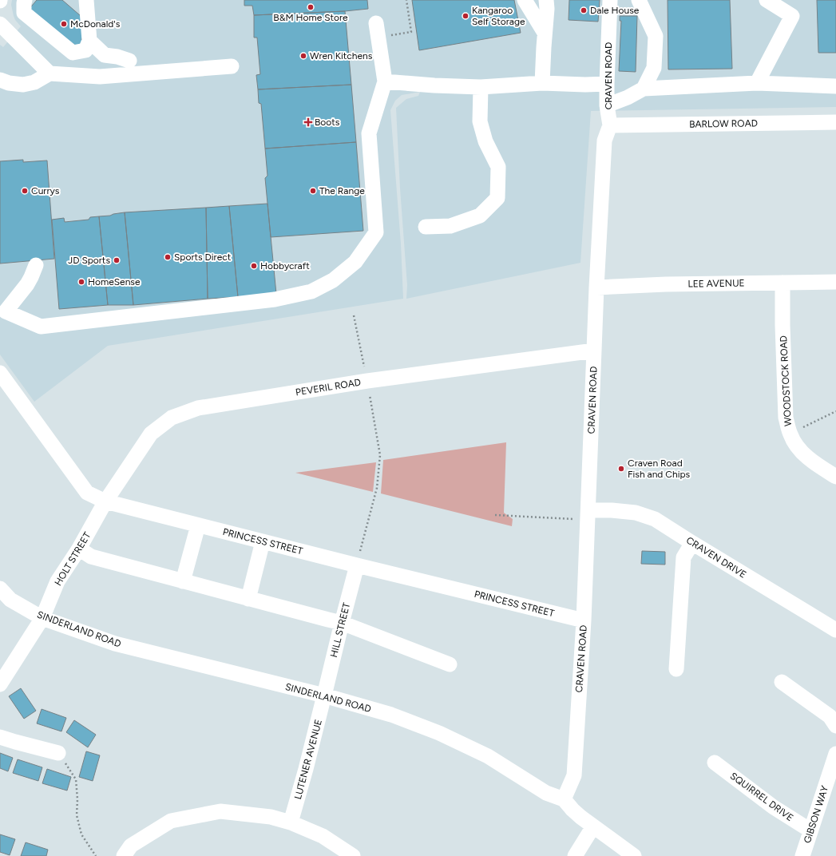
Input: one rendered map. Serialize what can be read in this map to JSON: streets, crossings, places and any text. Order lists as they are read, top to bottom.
{
  "streets": {
    "street": [
      "CRAVEN ROAD",
      "BARLOW ROAD",
      "LEE AVENUE",
      "WOODSTOCK ROAD",
      "PEVERIL ROAD",
      "PRINCESS STREET",
      "CRAVEN DRIVE",
      "HOLT STREET",
      "SINDERLAND ROAD",
      "HILL STREET",
      "LUTENER AVENUE",
      "SQUIRREL DRIVE",
      "GIBSON WAY"
    ]
  },
  "crossings": [
    ["CRAVEN ROAD", "BARLOW ROAD"],
    ["CRAVEN ROAD", "LEE AVENUE"],
    ["CRAVEN ROAD", "PEVERIL ROAD"],
    ["CRAVEN ROAD", "PRINCESS STREET"],
    ["CRAVEN ROAD", "CRAVEN DRIVE"],
    ["CRAVEN ROAD", "SINDERLAND ROAD"],
    ["LEE AVENUE", "WOODSTOCK ROAD"],
    ["PEVERIL ROAD", "PRINCESS STREET"],
    ["PEVERIL ROAD", "HOLT STREET"],
    ["PRINCESS STREET", "HOLT STREET"],
    ["PRINCESS STREET", "HILL STREET"],
    ["HOLT STREET", "SINDERLAND ROAD"],
    ["SINDERLAND ROAD", "HILL STREET"],
    ["SINDERLAND ROAD", "LUTENER AVENUE"],
    ["HILL STREET", "LUTENER AVENUE"],
    ["SQUIRREL DRIVE", "GIBSON WAY"]
  ],
  "places": {
    "other": [
      "B&M Home Store",
      "Dale House",
      "Kangaroo Self Storage",
      "McDonald's",
      "Wren Kitchens",
      "Currys",
      "The Range",
      "Sports Direct",
      "JD Sports",
      "Hobbycraft",
      "HomeSense",
      "Craven Road Fish and Chips"
    ],
    "health": ["Boots"]
  }
}
